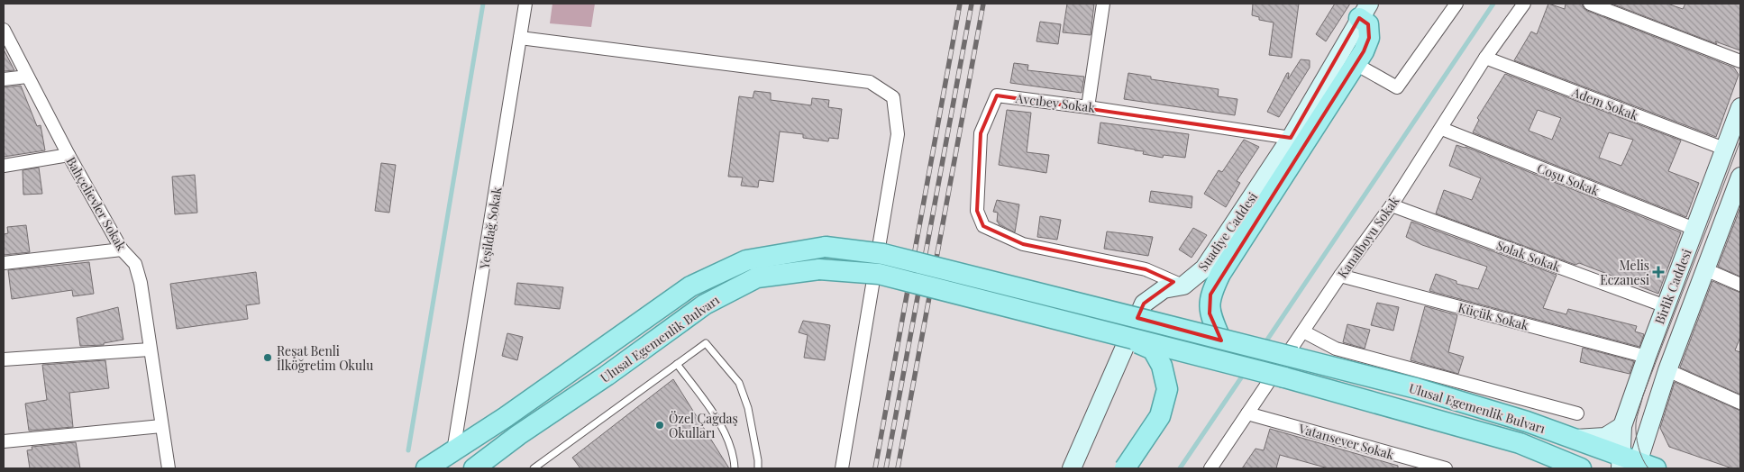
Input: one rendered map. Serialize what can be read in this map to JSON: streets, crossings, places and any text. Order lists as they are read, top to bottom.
{
  "streets": {
    "main road": ["Suadiye Caddesi", "Birlik Caddesi", "Ulusal Egemenlik Bulvarı"],
    "street": [
      "Avcıbey Sokak",
      "Adem Sokak",
      "Coşu Sokak",
      "Bahçelievler Sokak",
      "Yeşildağ Sokak",
      "Kanalboyu Sokak",
      "Solak Sokak",
      "Küçük Sokak",
      "Vatansever Sokak"
    ]
  },
  "crossings": [
    ["Avcıbey Sokak", "Suadiye Caddesi"],
    ["Adem Sokak", "Kanalboyu Sokak"],
    ["Adem Sokak", "Birlik Caddesi"],
    ["Coşu Sokak", "Kanalboyu Sokak"],
    ["Coşu Sokak", "Birlik Caddesi"],
    ["Yeşildağ Sokak", "Ulusal Egemenlik Bulvarı"],
    ["Kanalboyu Sokak", "Solak Sokak"],
    ["Kanalboyu Sokak", "Küçük Sokak"],
    ["Kanalboyu Sokak", "Vatansever Sokak"],
    ["Solak Sokak", "Birlik Caddesi"],
    ["Birlik Caddesi", "Küçük Sokak"],
    ["Birlik Caddesi", "Ulusal Egemenlik Bulvarı"]
  ],
  "places": {
    "health": ["Melis Eczanesi"],
    "other": ["Reşat Benli İlköğretim Okulu", "Özel Çağdaş Okulları"]
  }
}
